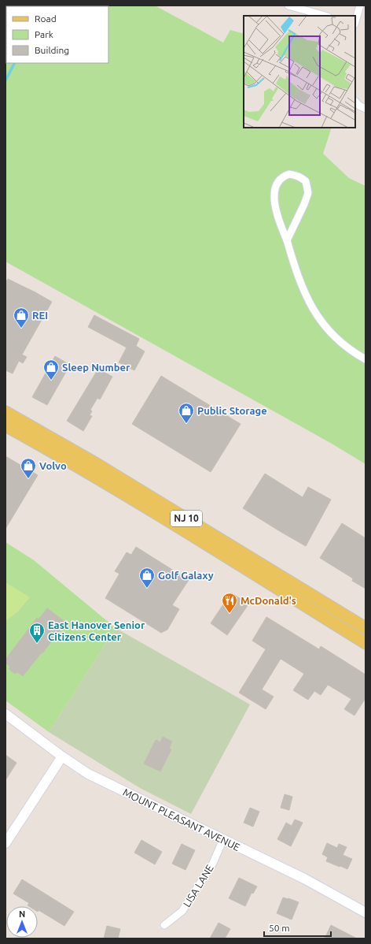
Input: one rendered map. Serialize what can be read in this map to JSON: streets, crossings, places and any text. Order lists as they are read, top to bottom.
{
  "streets": {
    "main road": ["NJ 10"],
    "street": ["MOUNT PLEASANT AVENUE", "LISA LANE"]
  },
  "crossings": [
    ["MOUNT PLEASANT AVENUE", "LISA LANE"]
  ],
  "places": {
    "shop": [
      "REI",
      "Sleep Number",
      "Public Storage",
      "Volvo",
      "Golf Galaxy"
    ],
    "restaurant": ["McDonald's"],
    "building": ["East Hanover Senior Citizens Center"]
  },
  "legend": ["Road", "Park", "Building"],
  "scale_bar": "50 m",
  "north": "top"
}
